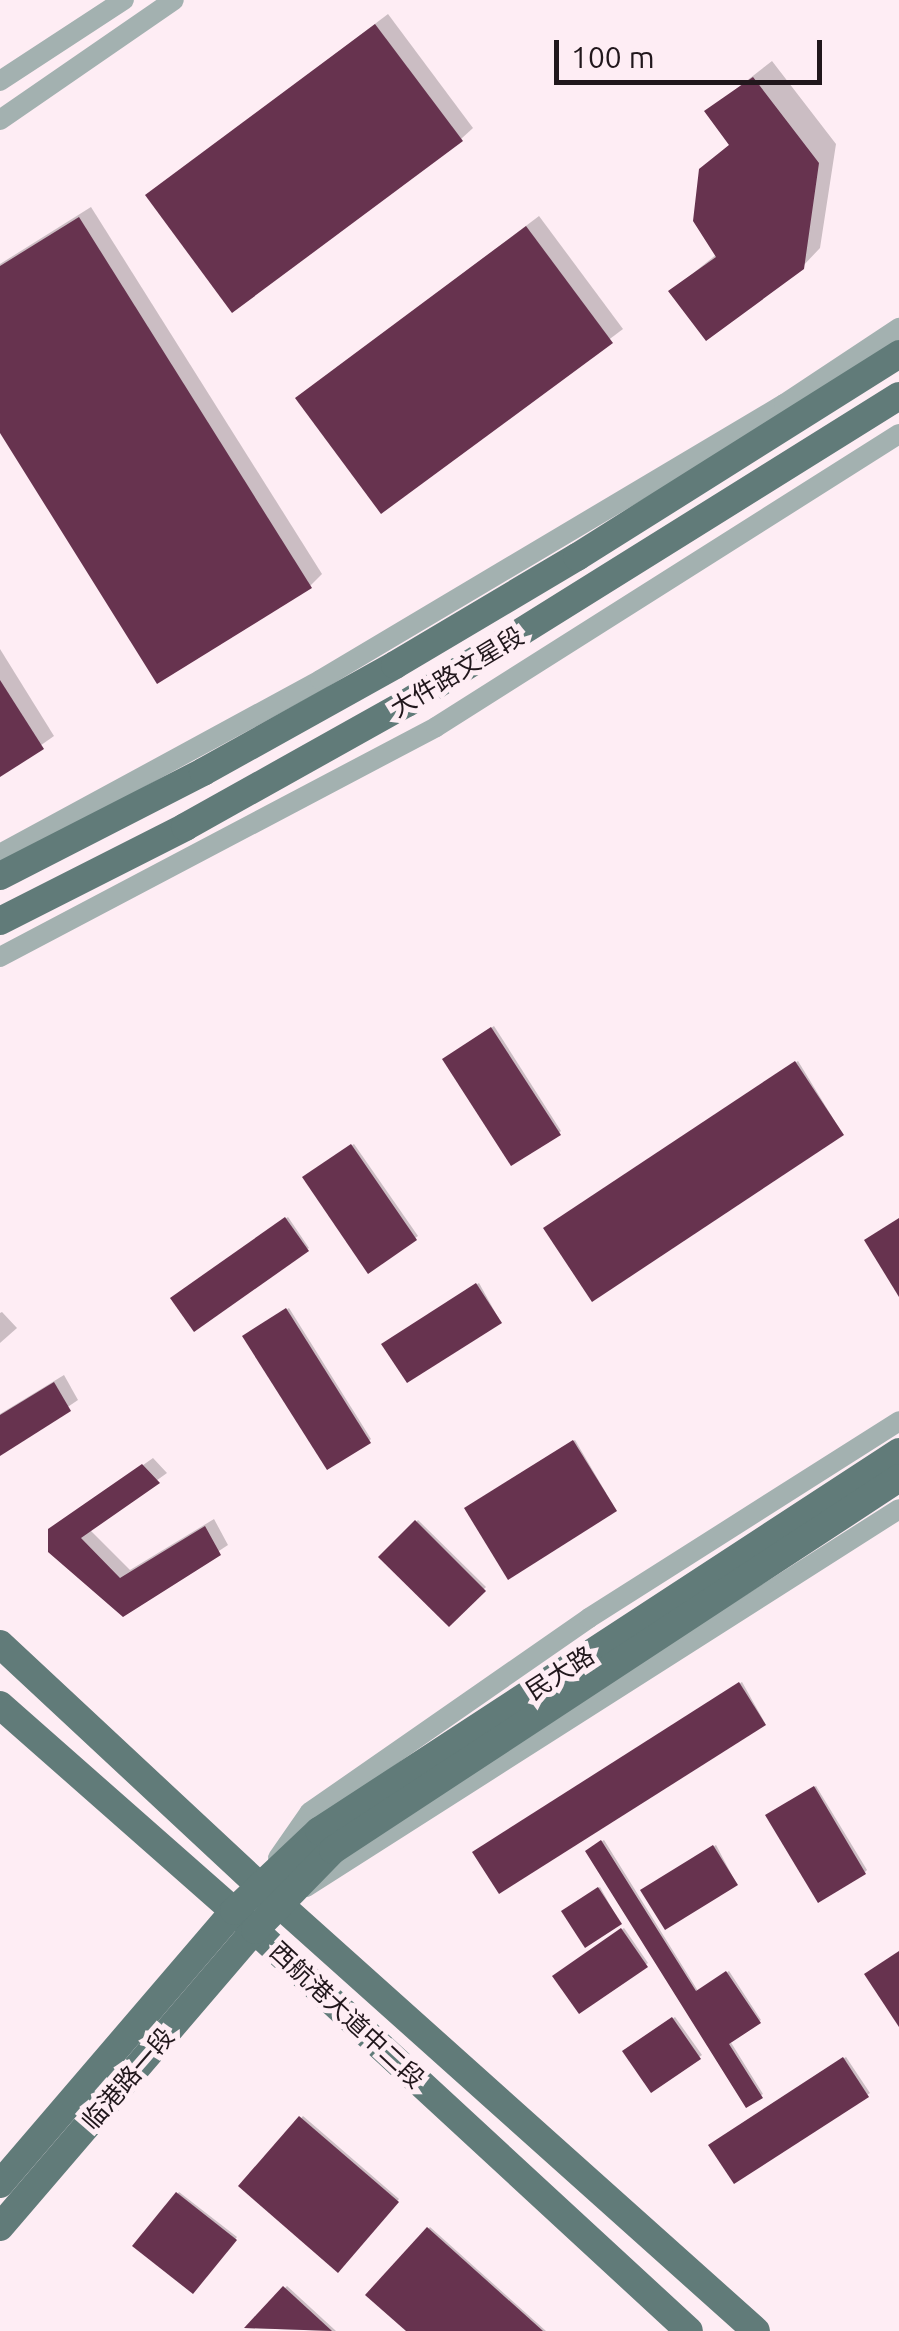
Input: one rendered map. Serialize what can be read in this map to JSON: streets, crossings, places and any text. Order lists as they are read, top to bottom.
{
  "streets": {
    "main road": [
      "大件路文星段",
      "民大路",
      "西航港大道中二段",
      "临港路一段"
    ]
  },
  "crossings": [
    ["民大路", "西航港大道中二段"],
    ["民大路", "临港路一段"],
    ["西航港大道中二段", "临港路一段"]
  ],
  "scale_bar": "100 m"
}
